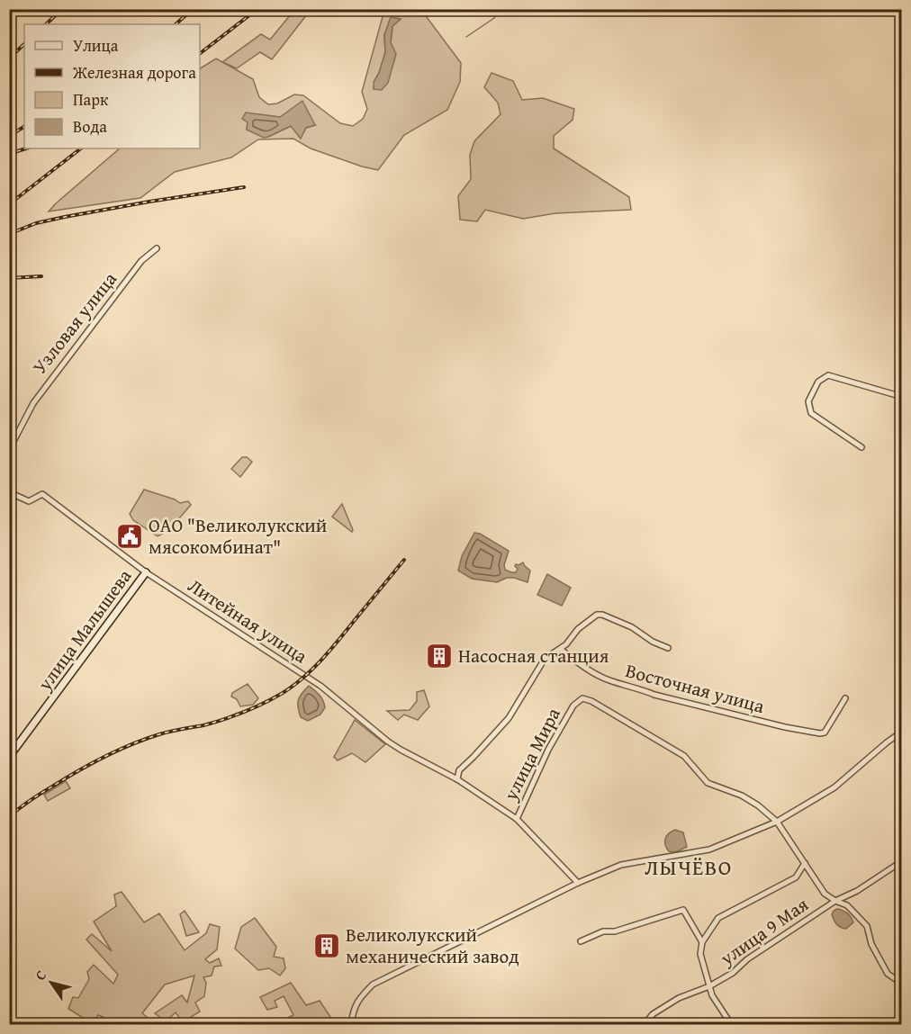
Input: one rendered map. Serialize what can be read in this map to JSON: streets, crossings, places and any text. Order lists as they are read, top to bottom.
{
  "streets": {
    "street": [
      "Узловая улица",
      "Литейная улица",
      "улица Малышева",
      "Восточная улица",
      "улица Мира",
      "улица 9 Мая"
    ]
  },
  "crossings": [
    ["Литейная улица", "улица Малышева"],
    ["Литейная улица", "улица Мира"],
    ["улица Мира", "улица 9 Мая"]
  ],
  "districts": ["ЛЫЧЁВО"],
  "places": {
    "public building": ["ОАО \"Великолукский мясокомбинат\""],
    "building": ["Насосная станция", "Великолукский механический завод"]
  },
  "legend": [
    "Улица",
    "Железная дорога",
    "Парк",
    "Вода"
  ],
  "north": "top left"
}
